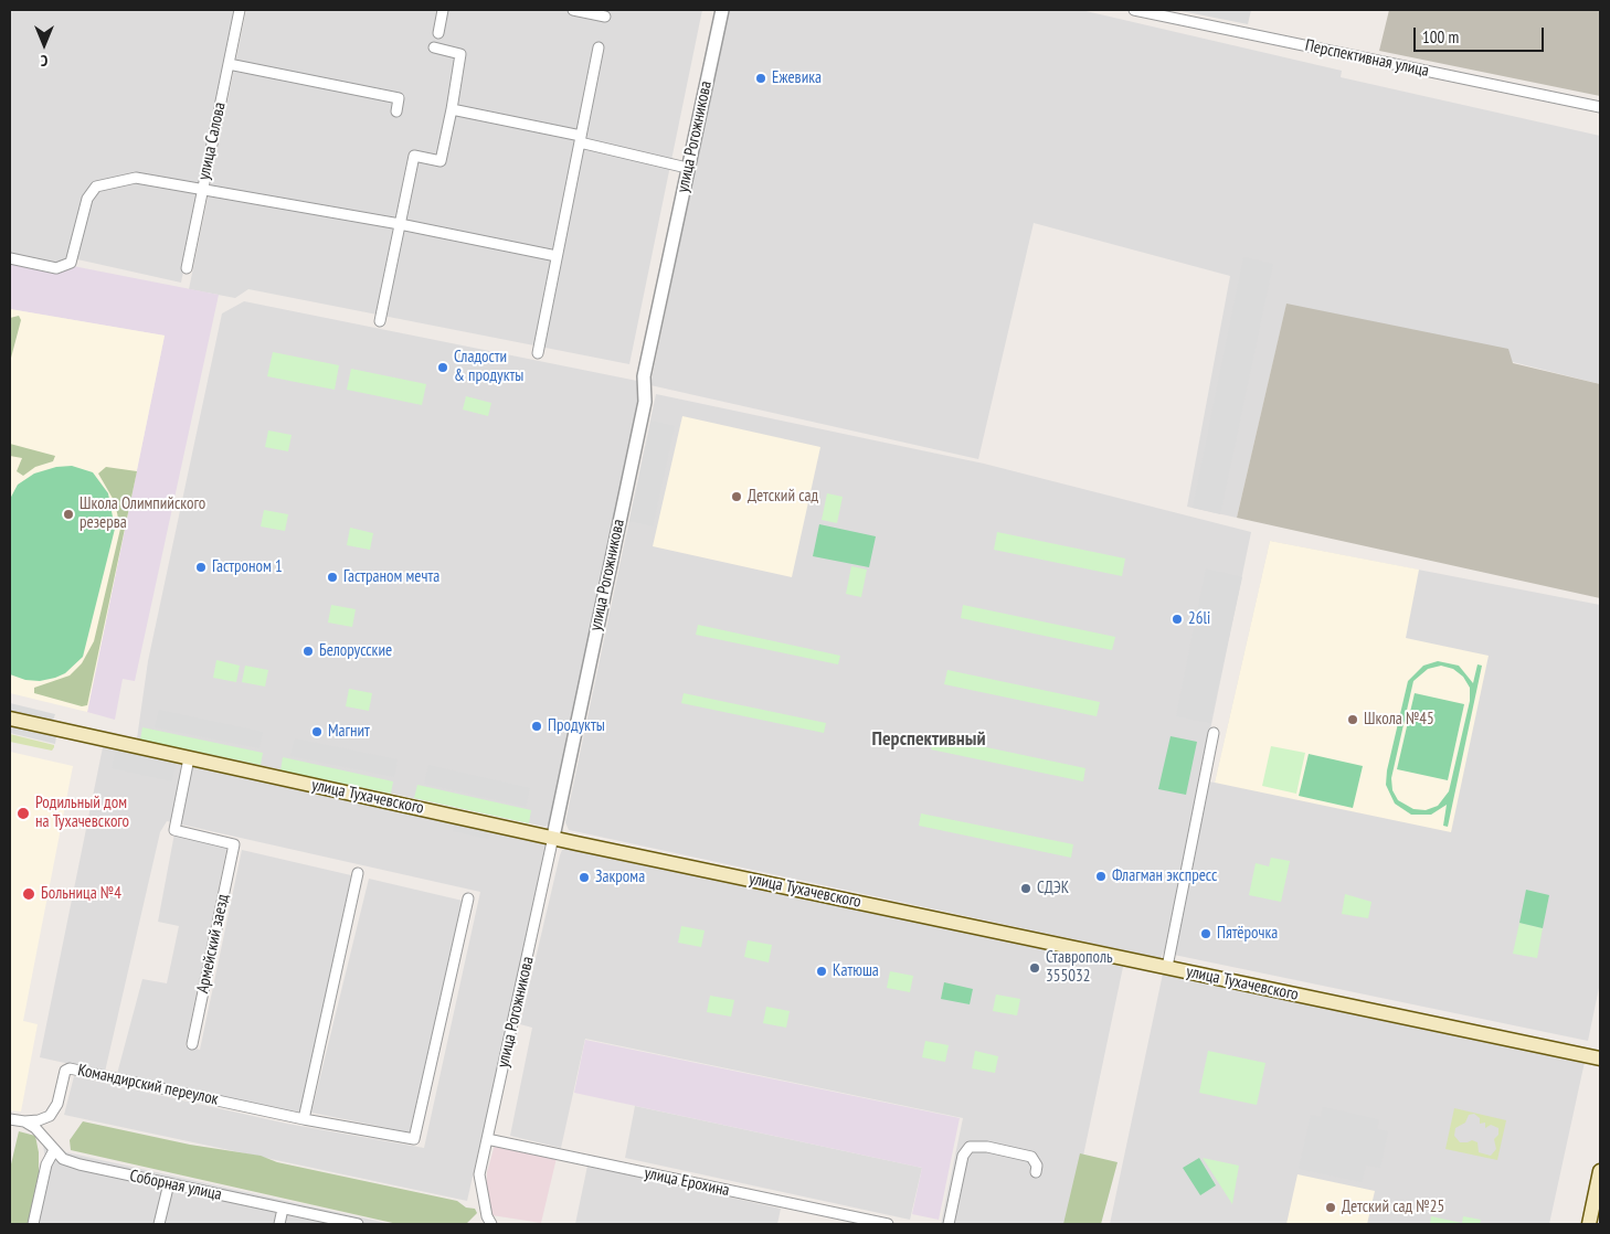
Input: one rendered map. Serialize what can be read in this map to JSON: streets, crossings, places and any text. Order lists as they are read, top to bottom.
{
  "streets": {
    "main road": ["улица Тухачевского"],
    "street": [
      "Перспективная улица",
      "улица Рогожникова",
      "улица Салова",
      "Армейский заезд",
      "Командирский переулок",
      "улица Ерохина",
      "Соборная улица"
    ]
  },
  "crossings": [
    ["улица Рогожникова", "улица Тухачевского"],
    ["улица Рогожникова", "улица Ерохина"],
    ["улица Тухачевского", "Армейский заезд"],
    ["Командирский переулок", "Соборная улица"]
  ],
  "districts": ["Перспективный"],
  "places": [
    "Ежевика",
    "Сладости & продукты",
    "Детский сад",
    "Школа Олимпийского резерва",
    "Гастроном 1",
    "Гастраном мечта",
    "26li",
    "Белорусские",
    "Школа №45",
    "Продукты",
    "Магнит",
    "Родильный дом на Тухачевского",
    "Флагман экспресс",
    "Закрома",
    "СДЭК",
    "Больница №4",
    "Пятёрочка",
    "Ставрополь 355032",
    "Катюша",
    "Детский сад №25"
  ],
  "scale_bar": "100 m",
  "north": "bottom"
}
